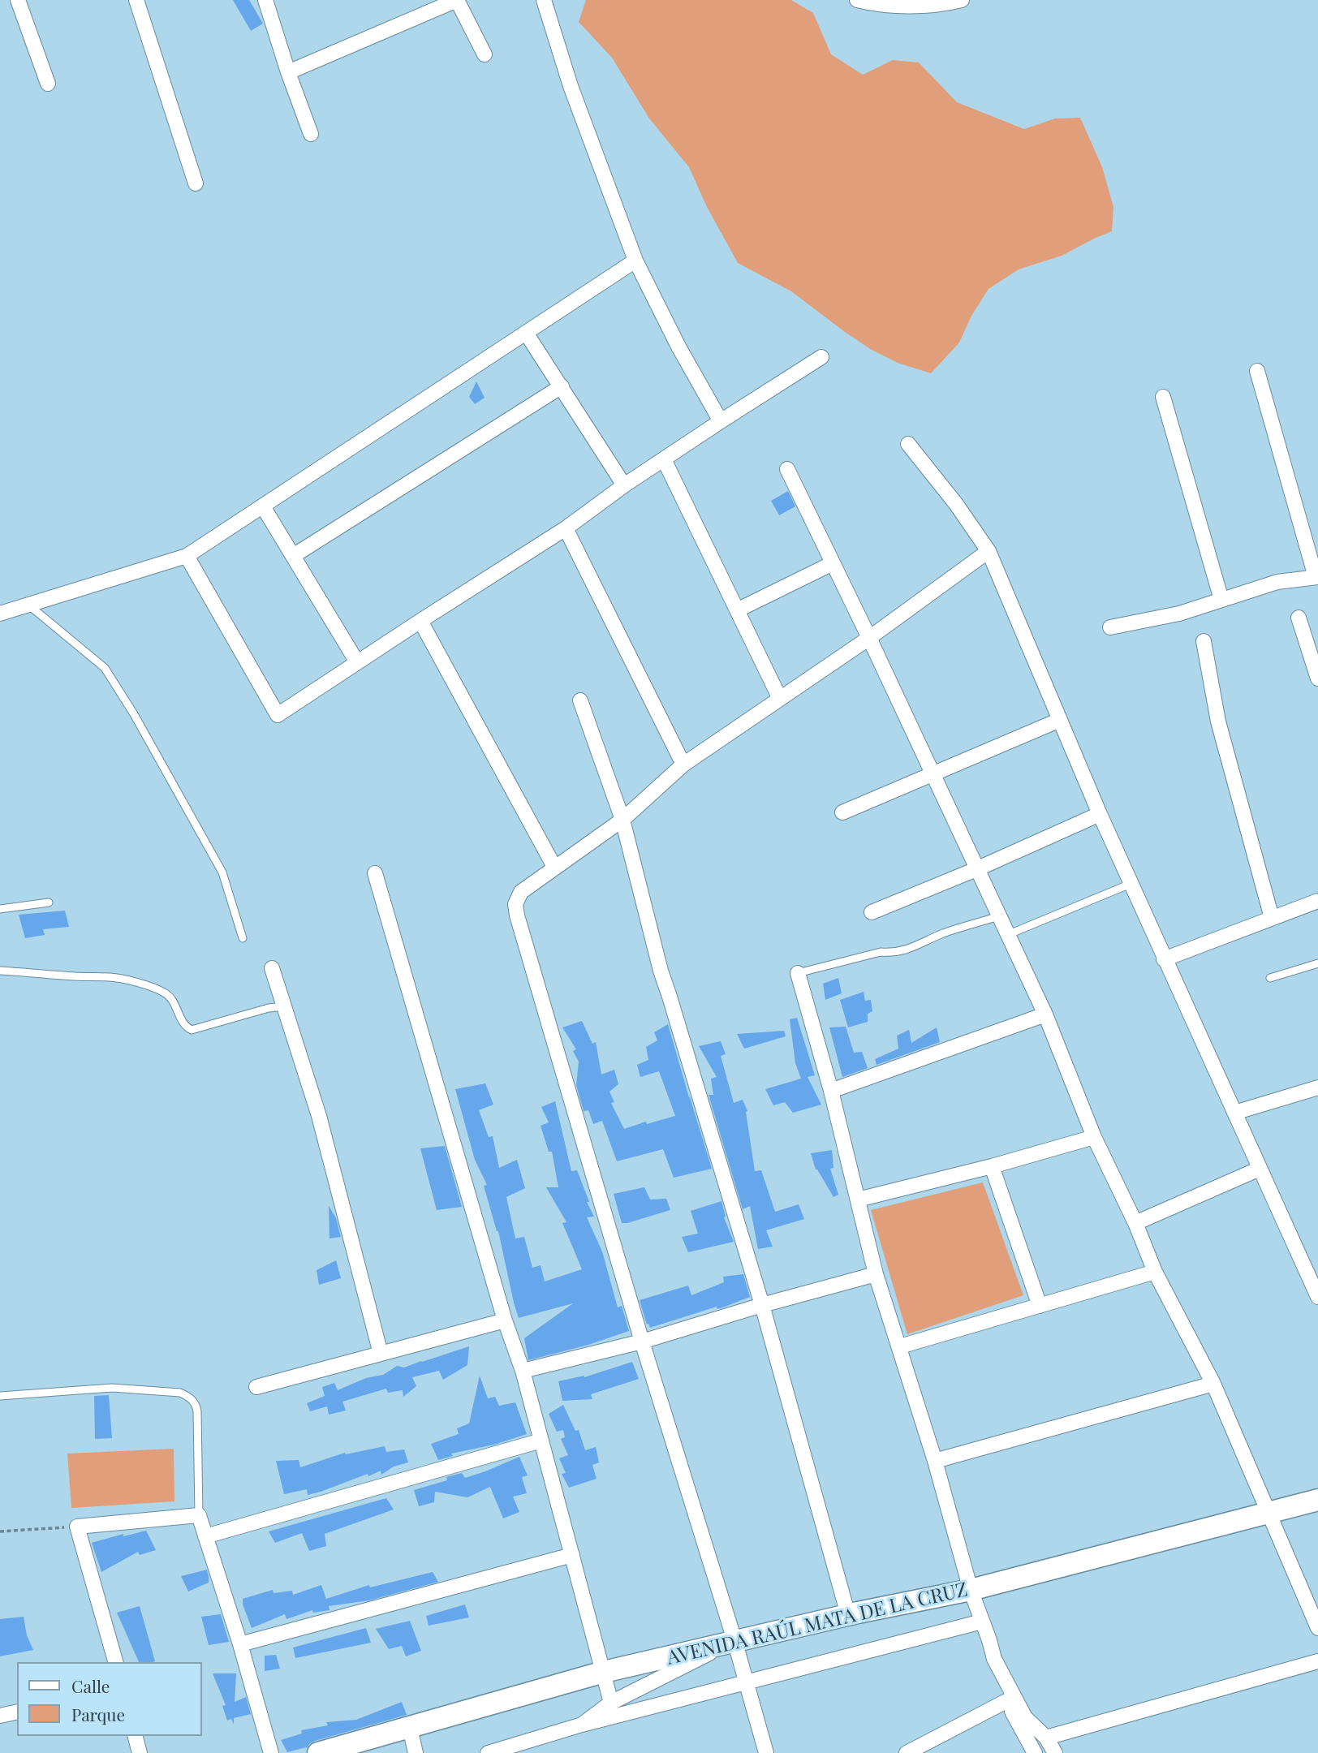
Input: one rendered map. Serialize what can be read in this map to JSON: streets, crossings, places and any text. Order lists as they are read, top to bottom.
{
  "streets": {
    "street": ["AVENIDA RAÚL MATA DE LA CRUZ"]
  },
  "legend": ["Calle", "Parque"]
}
